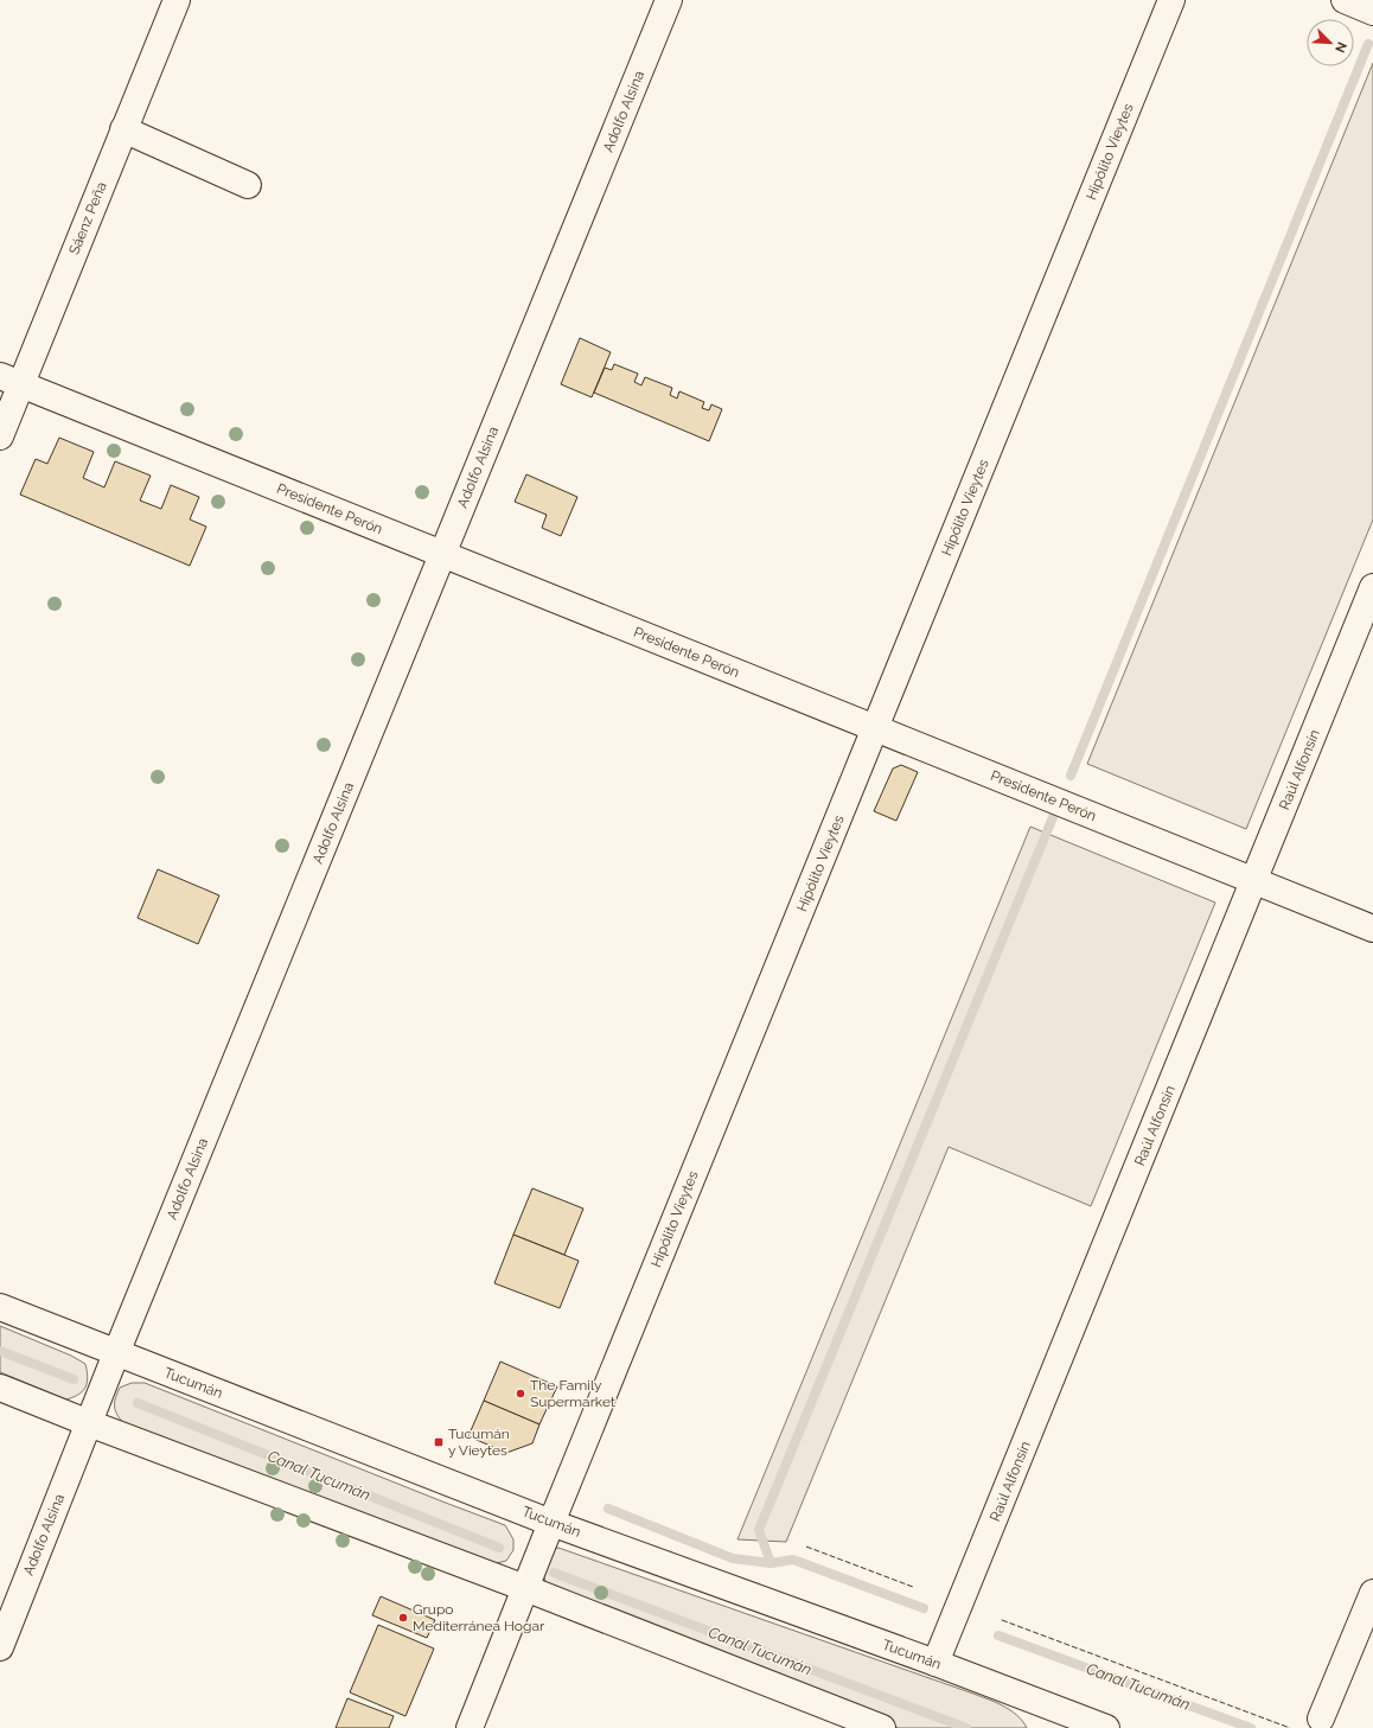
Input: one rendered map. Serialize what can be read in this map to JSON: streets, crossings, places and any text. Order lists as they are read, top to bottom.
{
  "streets": {
    "street": [
      "Adolfo Alsina",
      "Hipólito Vieytes",
      "Sáenz Peña",
      "Presidente Perón",
      "Raúl Alfonsín",
      "Tucumán"
    ]
  },
  "crossings": [
    ["Adolfo Alsina", "Presidente Perón"],
    ["Adolfo Alsina", "Tucumán"],
    ["Hipólito Vieytes", "Presidente Perón"],
    ["Hipólito Vieytes", "Tucumán"],
    ["Sáenz Peña", "Presidente Perón"],
    ["Presidente Perón", "Raúl Alfonsín"],
    ["Raúl Alfonsín", "Tucumán"]
  ],
  "water": ["Canal Tucumán"],
  "places": {
    "other": ["The Family Supermarket", "Grupo Mediterránea Hogar"],
    "transit": ["Tucumán y Vieytes"]
  },
  "north": "bottom right"
}
